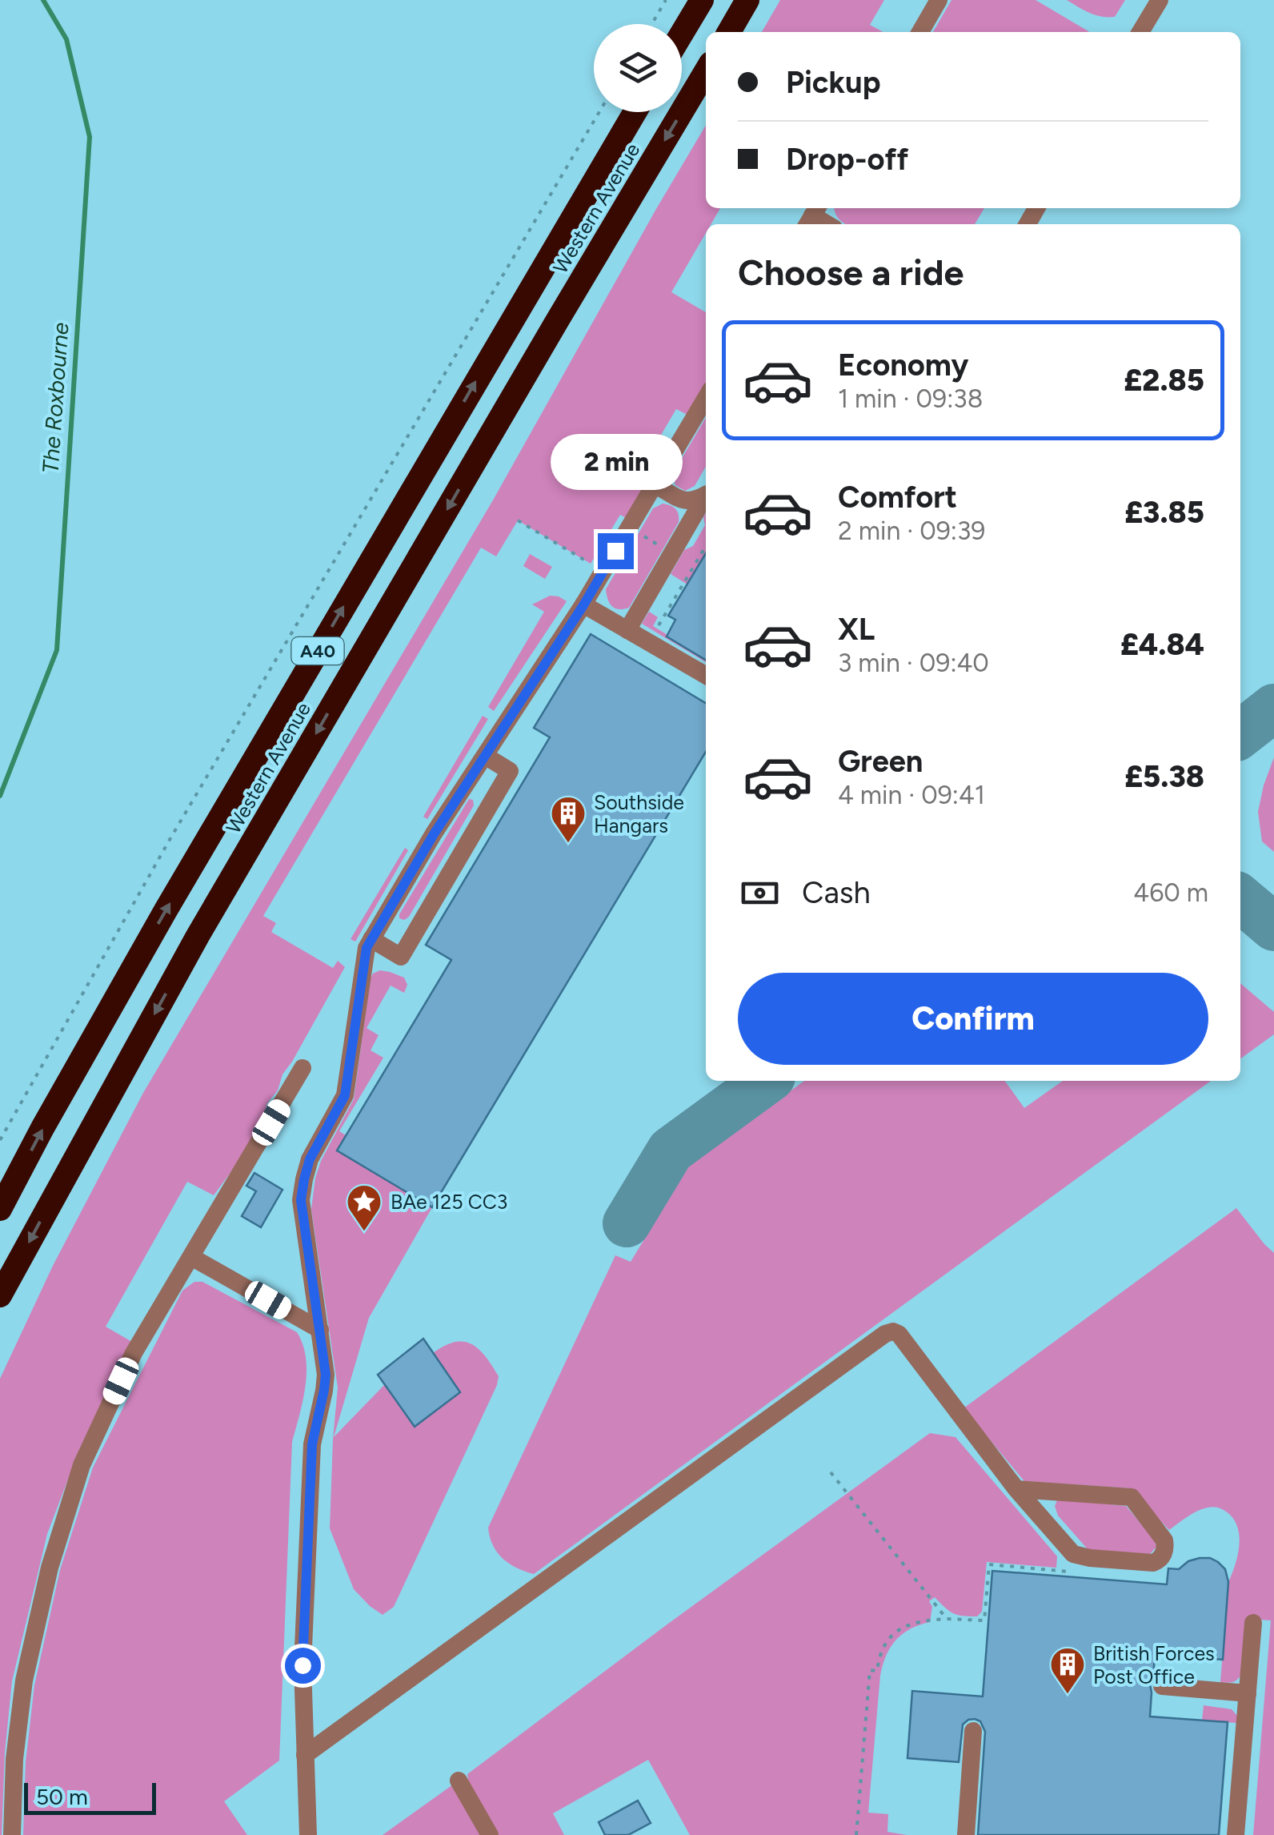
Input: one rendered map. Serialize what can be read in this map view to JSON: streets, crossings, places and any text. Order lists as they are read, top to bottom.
{
  "streets": {
    "highway": ["Western Avenue", "A40"]
  },
  "water": ["The Roxbourne"],
  "places": {
    "building": ["Southside Hangars", "British Forces Post Office"],
    "place": ["BAe 125 CC3"]
  },
  "scale_bar": "50 m",
  "page": {
    "banner": ["Pickup", "Drop-off"],
    "heading": "Choose a ride",
    "list": [
      {
        "name": "Economy",
        "note": "1 min · 09:38",
        "value": "£2.85"
      },
      {
        "name": "Comfort",
        "note": "2 min · 09:39",
        "value": "£3.85"
      },
      {
        "name": "XL",
        "note": "3 min · 09:40",
        "value": "£4.84"
      },
      {
        "name": "Green",
        "note": "4 min · 09:41",
        "value": "£5.38"
      }
    ],
    "bubble": "2 min",
    "pay": ["Cash", "460 m"],
    "buttons": "Confirm",
    "scale": "50 m"
  }
}
